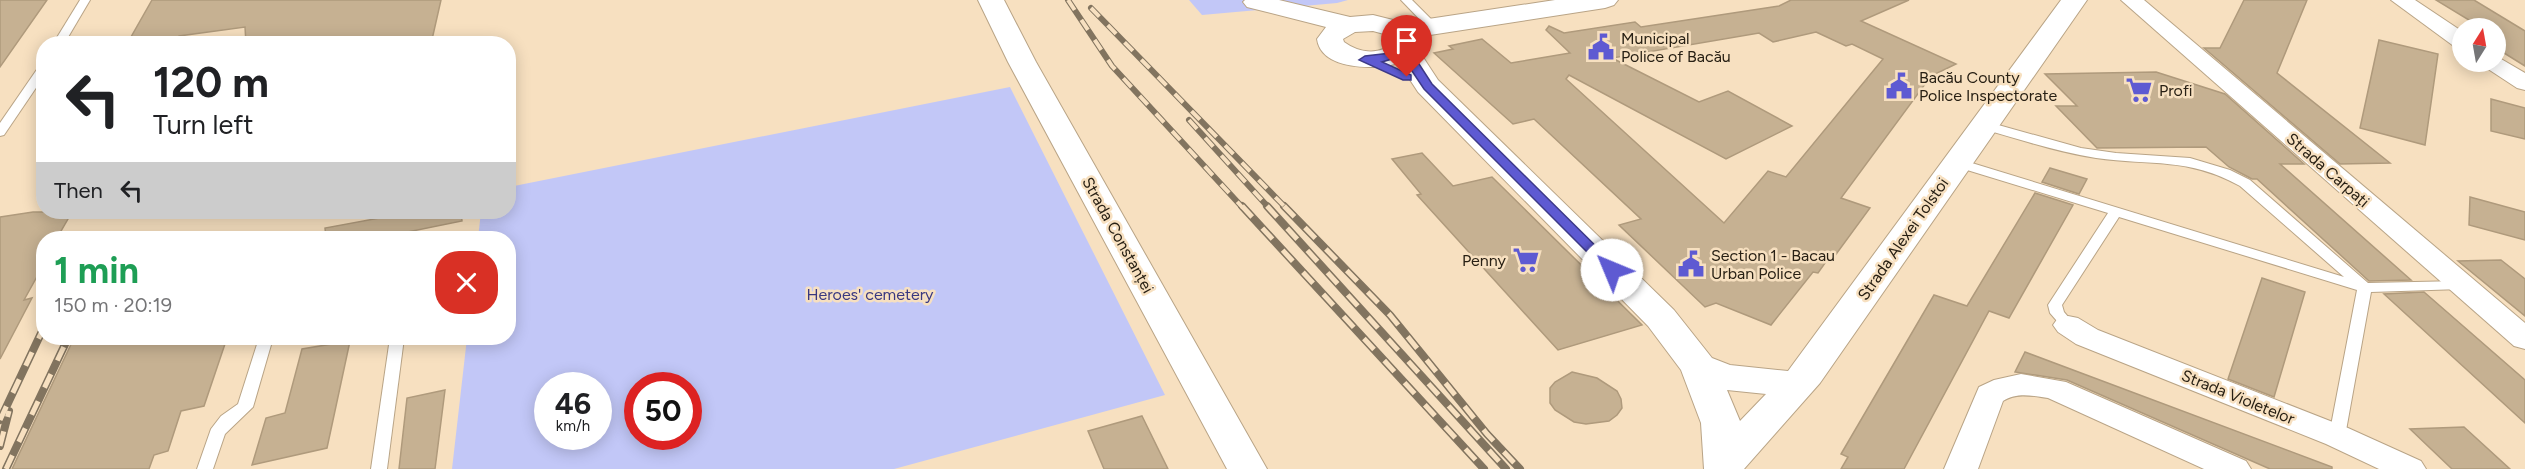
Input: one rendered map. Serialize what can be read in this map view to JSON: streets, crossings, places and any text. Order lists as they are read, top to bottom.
{
  "streets": {
    "street": [
      "Strada Carpați",
      "Strada Constanței",
      "Strada Alexei Tolstoi",
      "Strada Violetelor"
    ]
  },
  "parks": ["Heroes' cemetery"],
  "places": {
    "public building": ["Municipal Police of Bacău", "Bacău County Police Inspectorate", "Section 1 - Bacau Urban Police"],
    "supermarket": ["Profi", "Penny"]
  },
  "north": "top",
  "page": {
    "turn": ["120 m", "Turn left"],
    "then": "Then",
    "heading": ["1 min", "150 m · 20:19"],
    "speed": "46 km/h",
    "limit": "50"
  }
}
